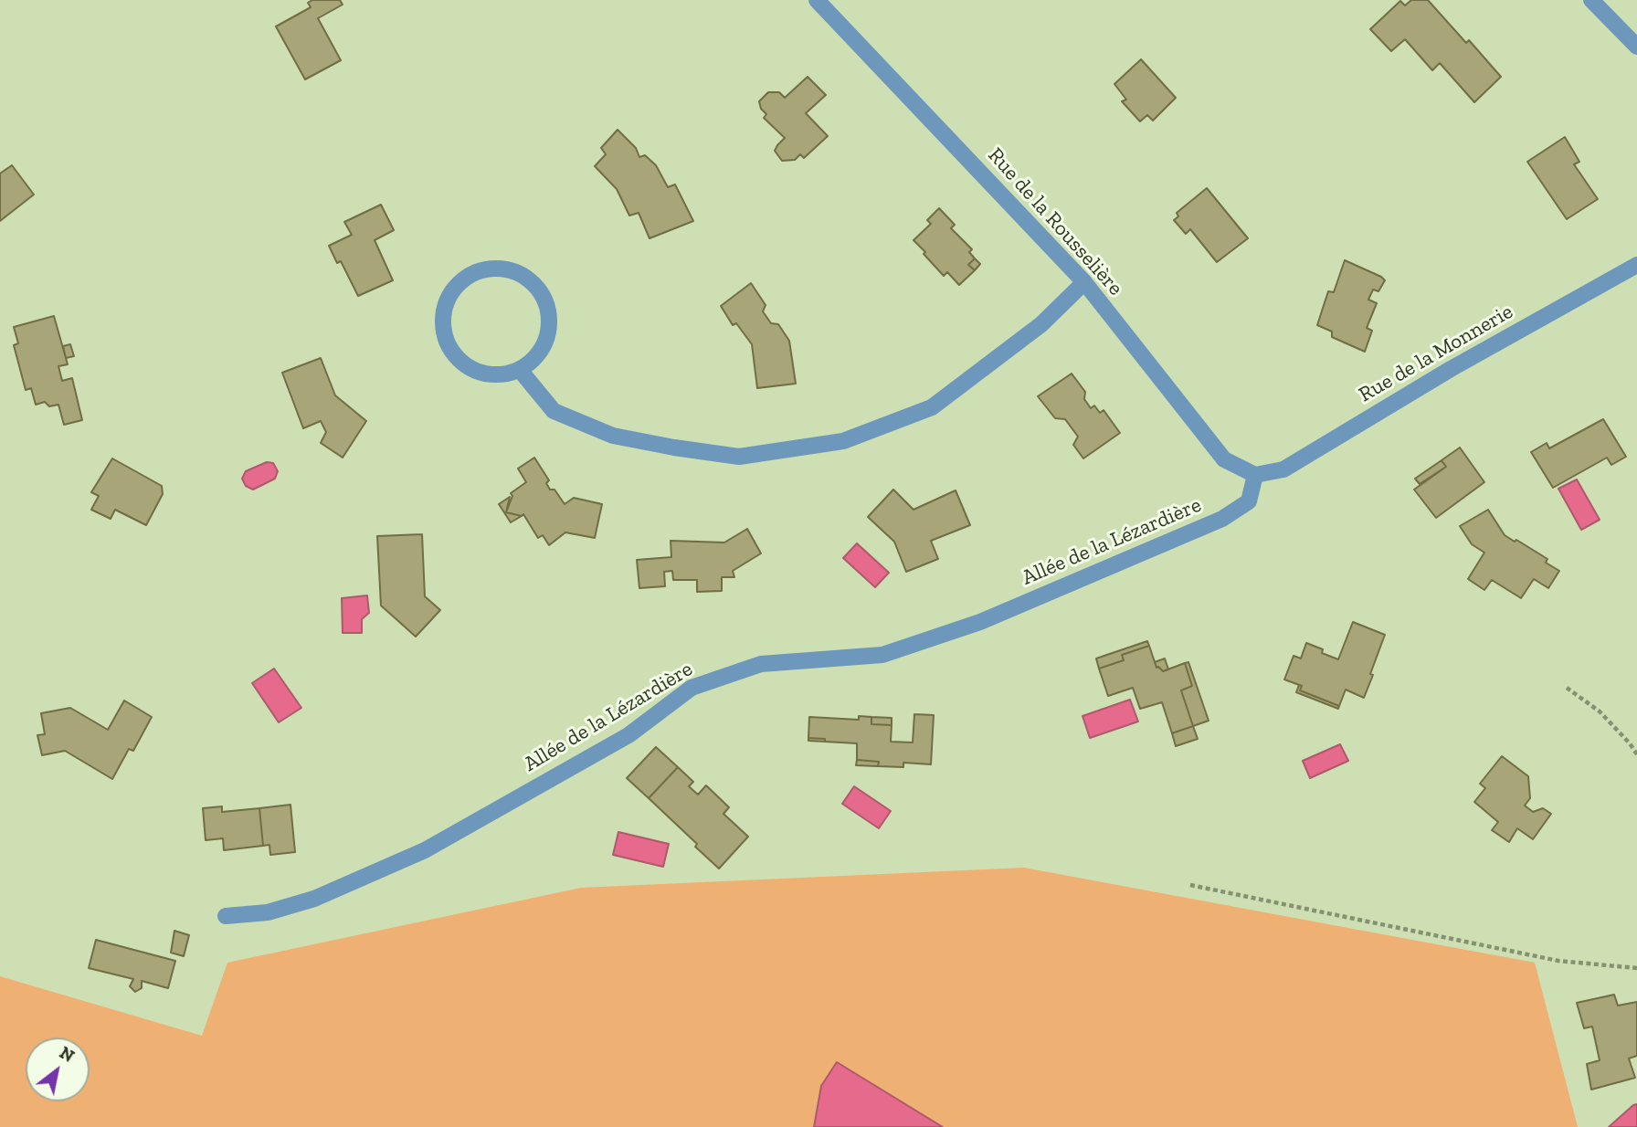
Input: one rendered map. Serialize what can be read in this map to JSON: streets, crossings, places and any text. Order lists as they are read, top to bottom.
{
  "streets": {
    "street": ["Rue de la Rousselière", "Rue de la Monnerie", "Allée de la Lézardière"]
  },
  "crossings": [
    ["Rue de la Rousselière", "Rue de la Monnerie"],
    ["Rue de la Rousselière", "Allée de la Lézardière"],
    ["Rue de la Monnerie", "Allée de la Lézardière"]
  ],
  "north": "top right"
}
